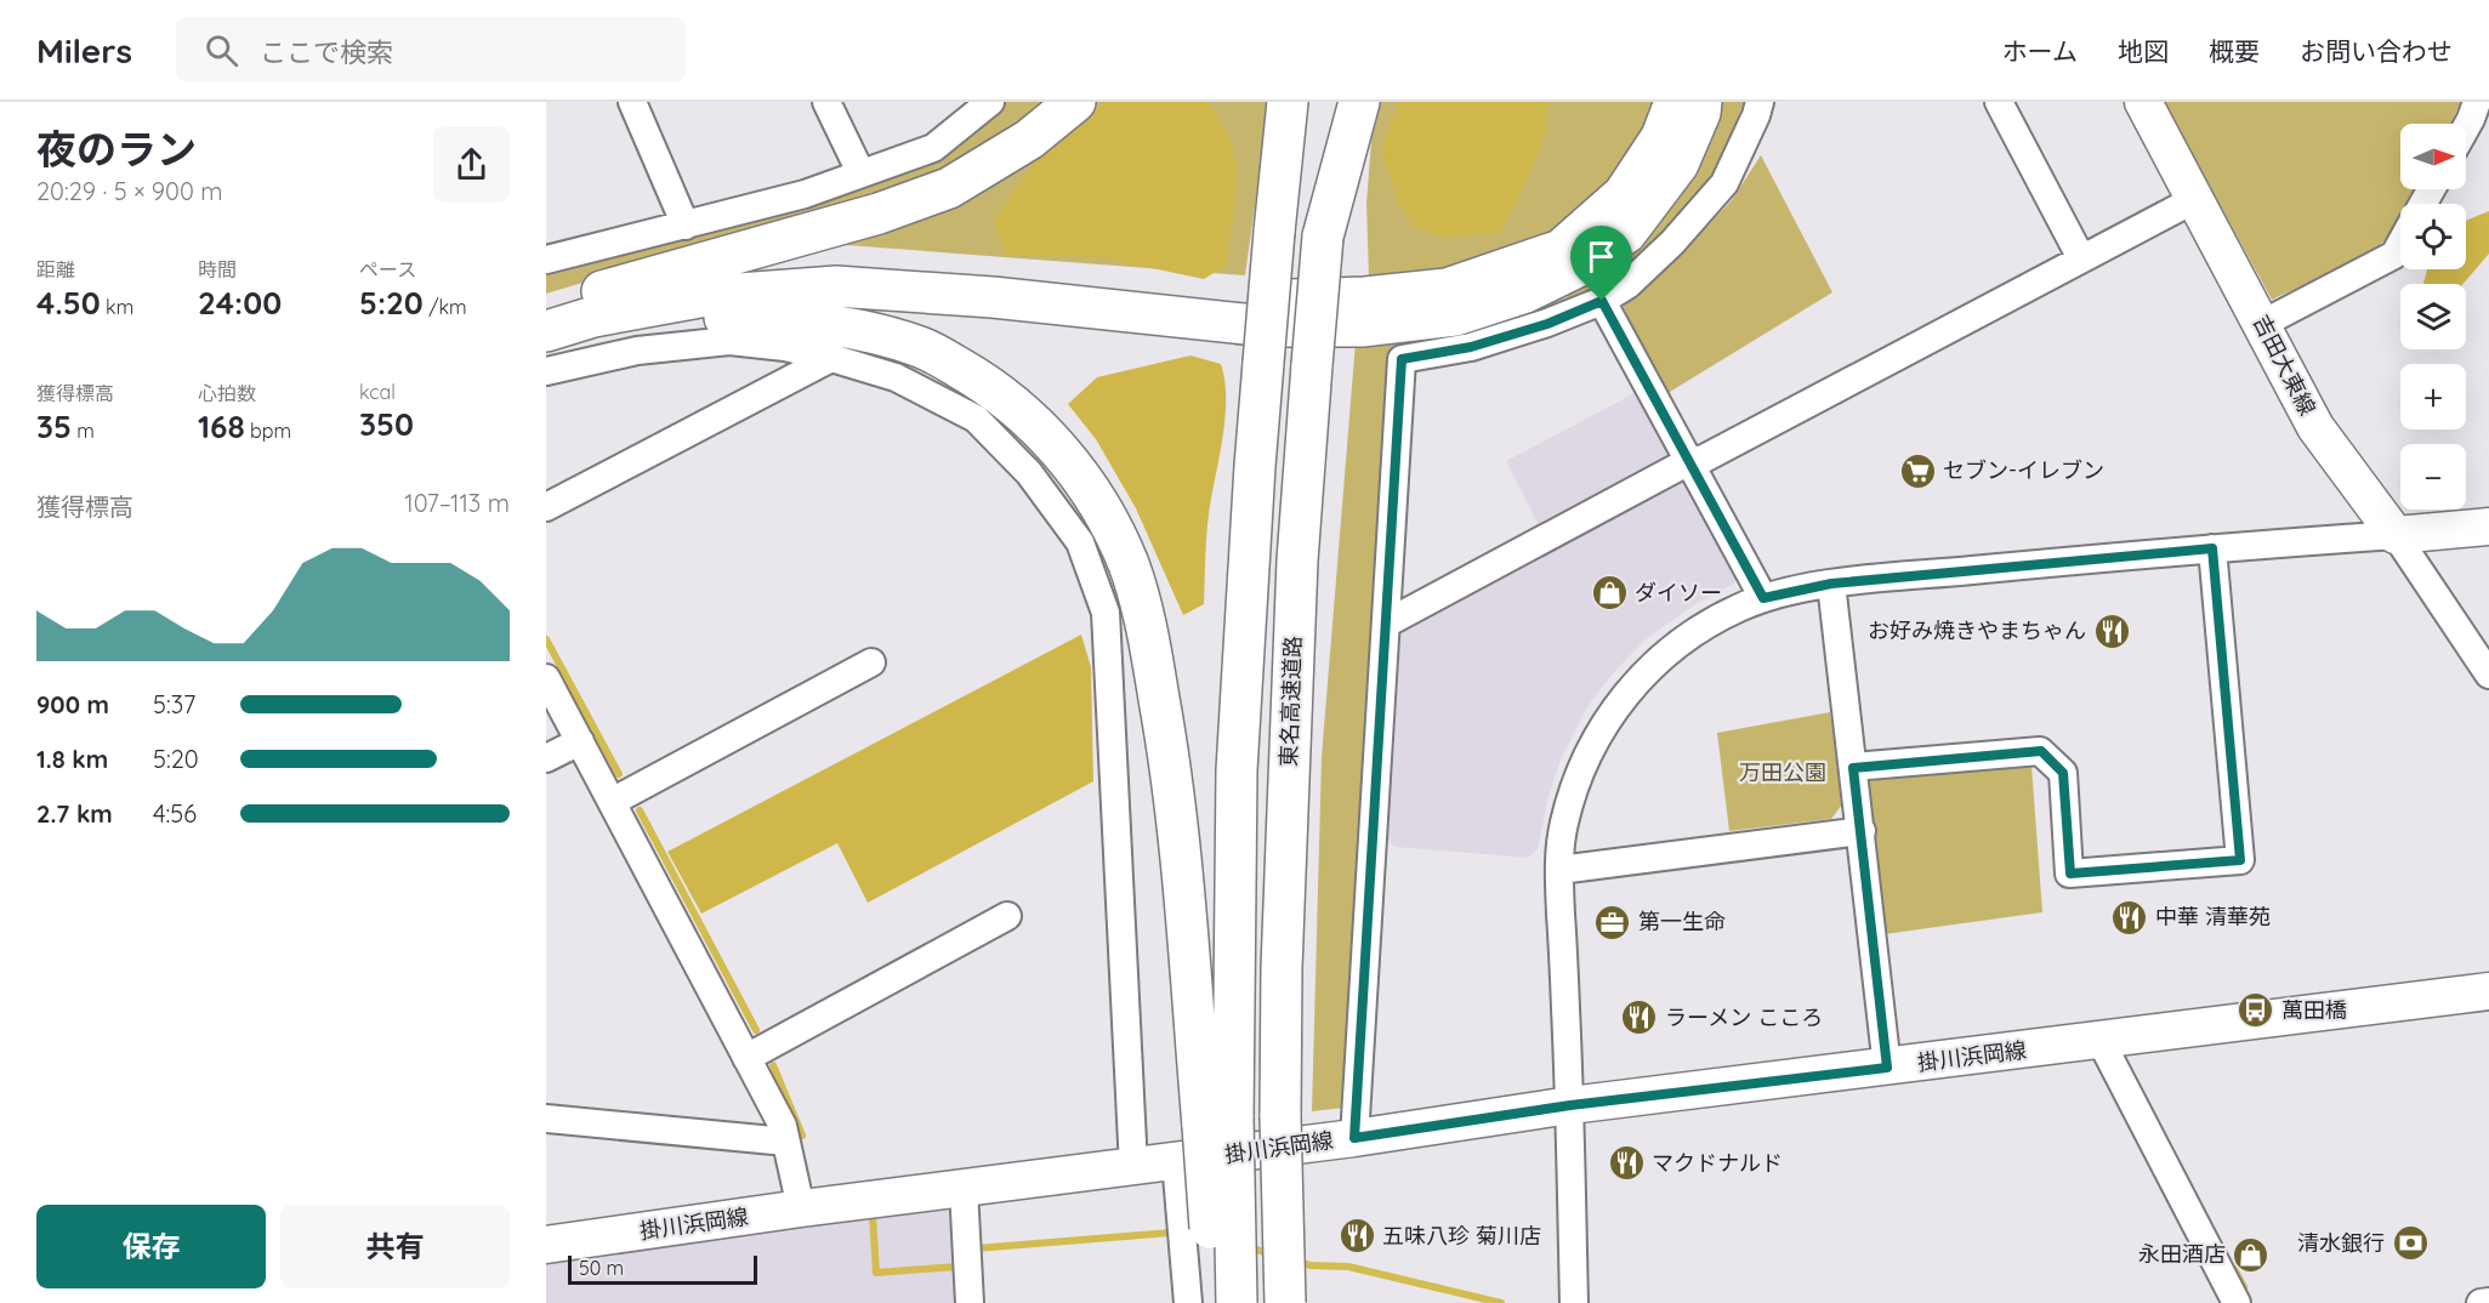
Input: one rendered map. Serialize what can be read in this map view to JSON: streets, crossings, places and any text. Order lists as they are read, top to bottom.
{
  "streets": {
    "highway": ["東名高速道路"],
    "main road": ["吉田大東線", "掛川浜岡線"]
  },
  "parks": ["万田公園"],
  "places": {
    "supermarket": ["セブン-イレブン"],
    "shop": ["ダイソー", "永田酒店"],
    "restaurant": [
      "お好み焼きやまちゃん",
      "中華 清華苑",
      "ラーメン こころ",
      "マクドナルド",
      "五味八珍 菊川店"
    ],
    "office": ["第一生命"],
    "bus stop": ["萬田橋"],
    "bank": ["清水銀行"]
  },
  "scale_bar": "50 m",
  "north": "right",
  "page": {
    "header": "Milers",
    "search": "ここで検索",
    "nav": [
      "ホーム",
      "地図",
      "概要",
      "お問い合わせ"
    ],
    "heading": ["夜のラン", "20:29 · 5 × 900 m"],
    "map_buttons": ["+", "−"],
    "stats": [
      ["距離", "4.50 km"],
      ["時間", "24:00"],
      ["ペース", "5:20 /km"],
      ["獲得標高", "35 m"],
      ["心拍数", "168 bpm"],
      ["kcal", "350"]
    ],
    "chart": ["獲得標高", "107–113 m"],
    "list": [
      {
        "name": "900 m",
        "note": "5:37"
      },
      {
        "name": "1.8 km",
        "note": "5:20"
      },
      {
        "name": "2.7 km",
        "note": "4:56"
      }
    ],
    "buttons": ["保存", "共有"],
    "scale": "50 m"
  }
}
